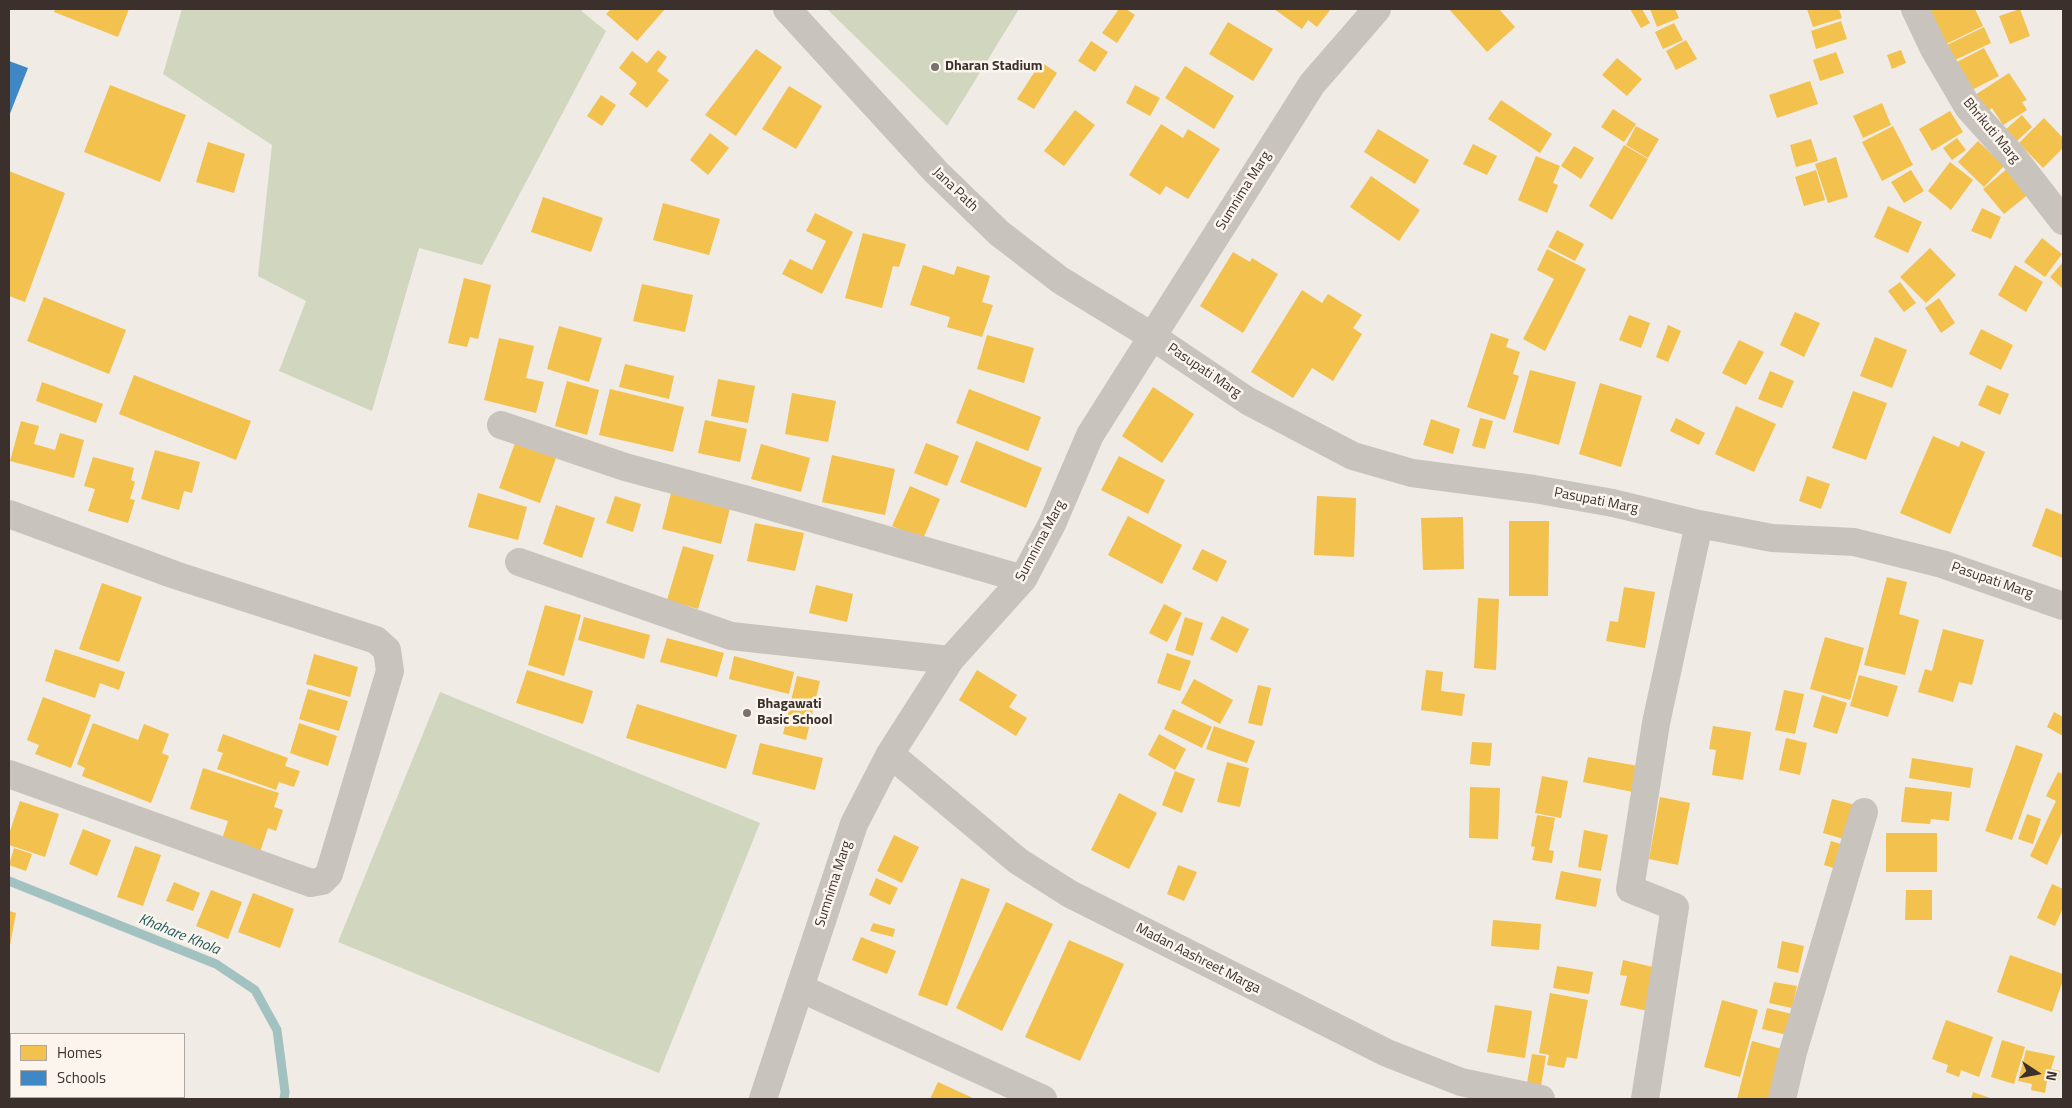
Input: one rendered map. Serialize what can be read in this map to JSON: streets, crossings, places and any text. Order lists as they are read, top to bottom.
{
  "streets": {
    "street": [
      "Bhrikuti Marg",
      "Jana Path",
      "Sumnima Marg",
      "Pasupati Marg",
      "Madan Aashreet Marga"
    ]
  },
  "crossings": [
    ["Jana Path", "Sumnima Marg"],
    ["Jana Path", "Pasupati Marg"],
    ["Sumnima Marg", "Pasupati Marg"],
    ["Sumnima Marg", "Madan Aashreet Marga"]
  ],
  "water": ["Khahare Khola"],
  "places": ["Dharan Stadium", "Bhagawati Basic School"],
  "legend": ["Homes", "Schools"],
  "north": "right"
}
